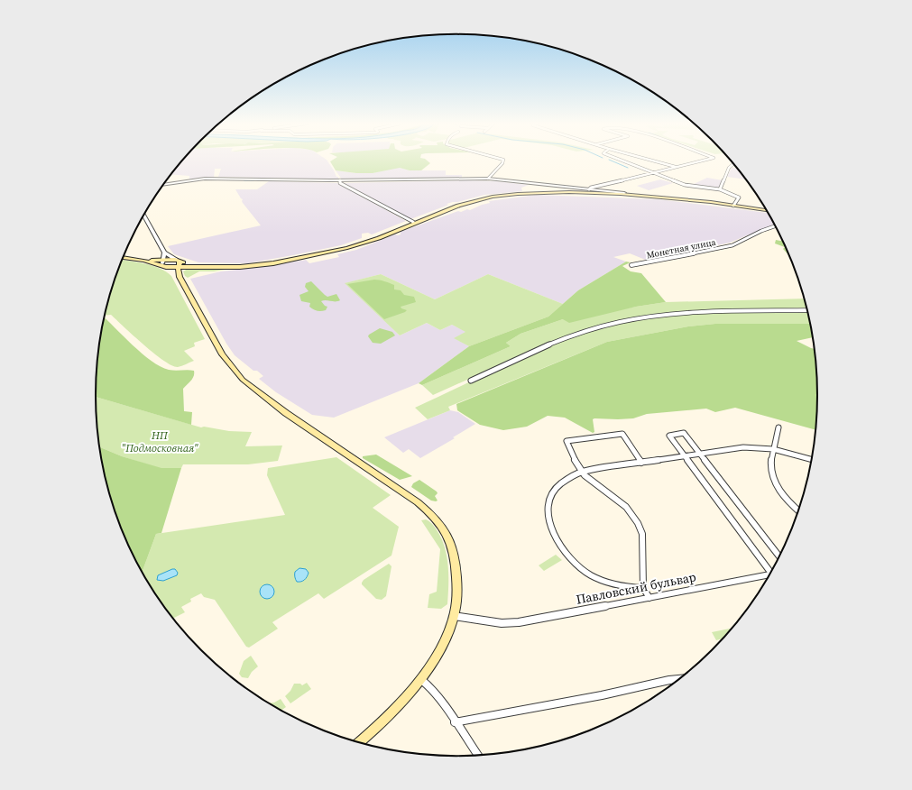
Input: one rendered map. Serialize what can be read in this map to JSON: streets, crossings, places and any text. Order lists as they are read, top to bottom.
{
  "streets": {
    "street": ["Монетная улица", "Павловский бульвар"]
  },
  "parks": ["НП \"Подмосковная\""]
}
